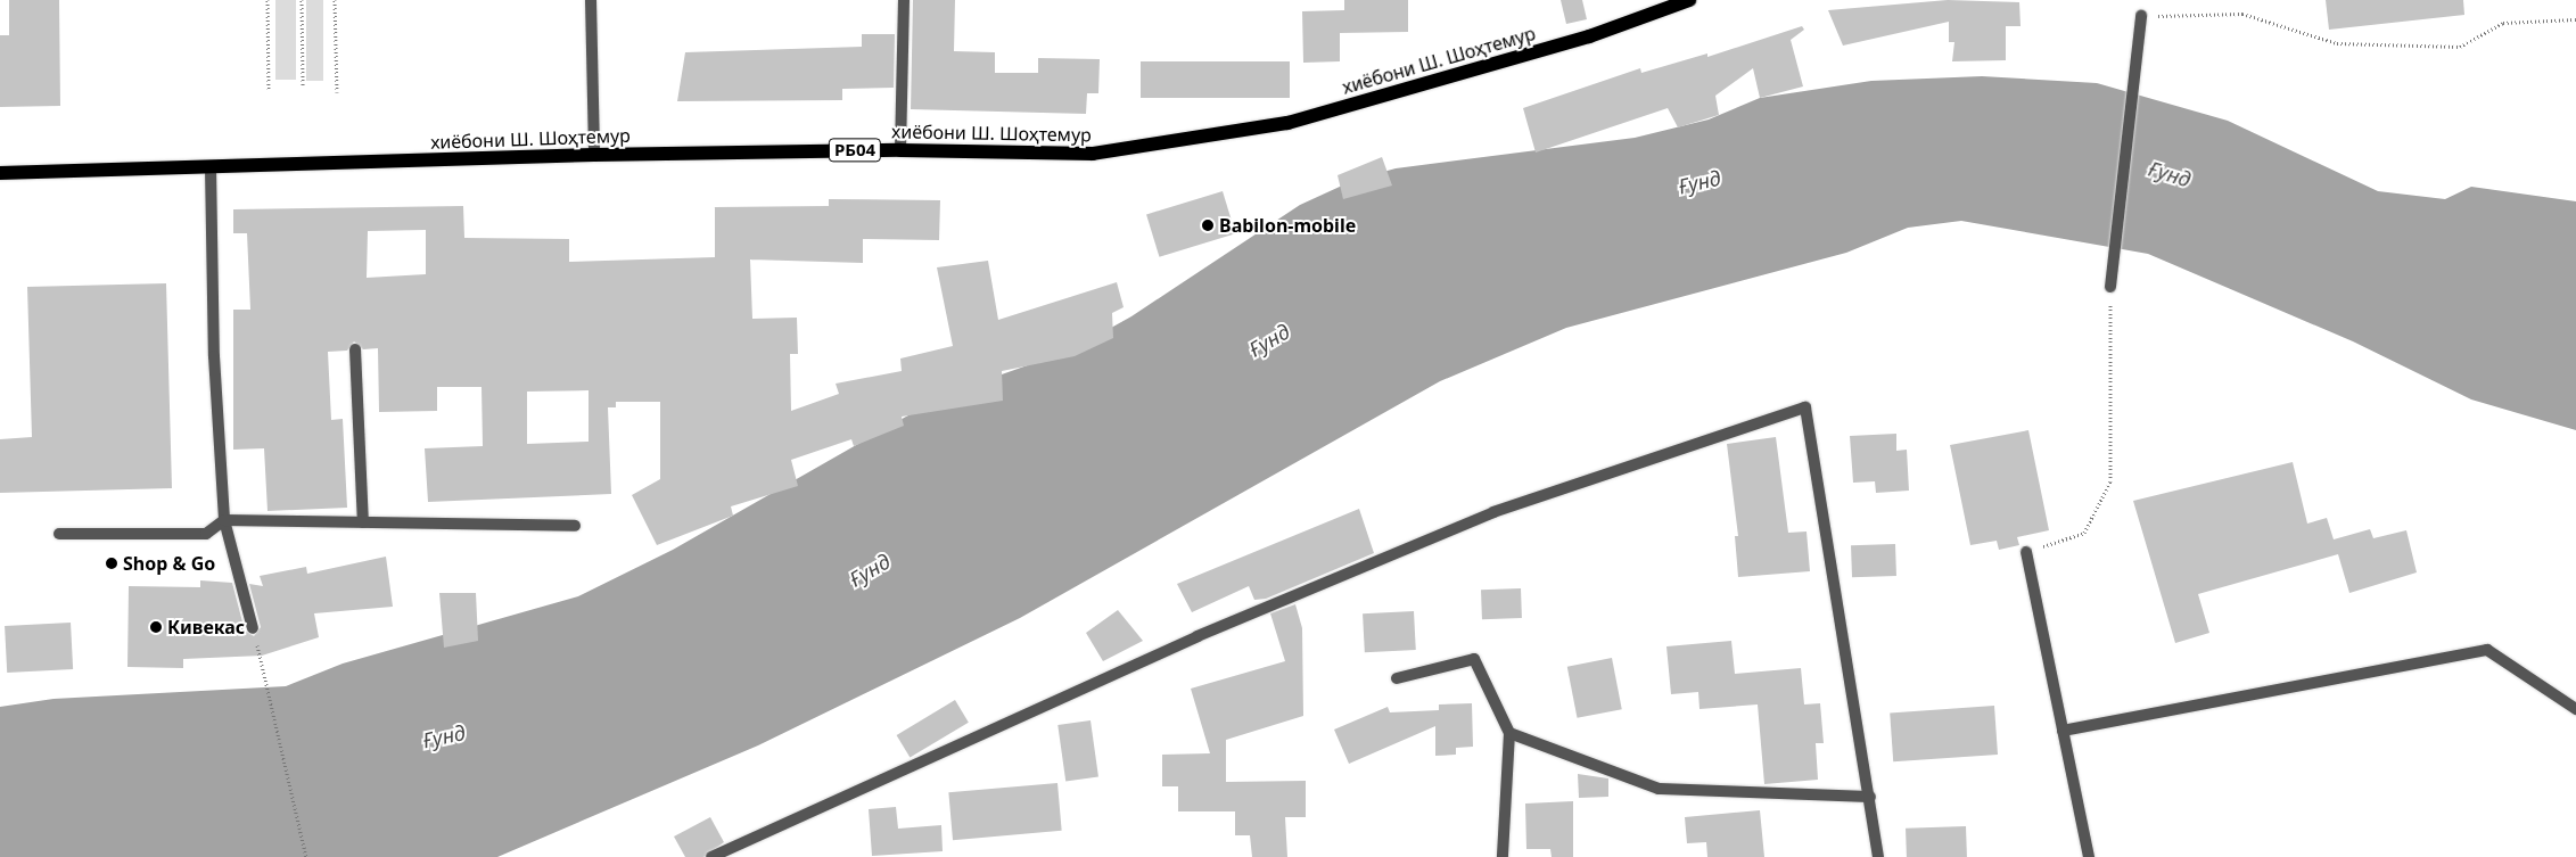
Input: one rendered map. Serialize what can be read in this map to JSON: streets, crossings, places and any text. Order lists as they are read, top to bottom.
{
  "streets": {
    "main road": ["хиёбони Ш. Шоҳтемур", "РБ04"]
  },
  "water": ["Ғунд"],
  "places": ["Babilon-mobile", "Shop & Go", "Кивекас"]
}
